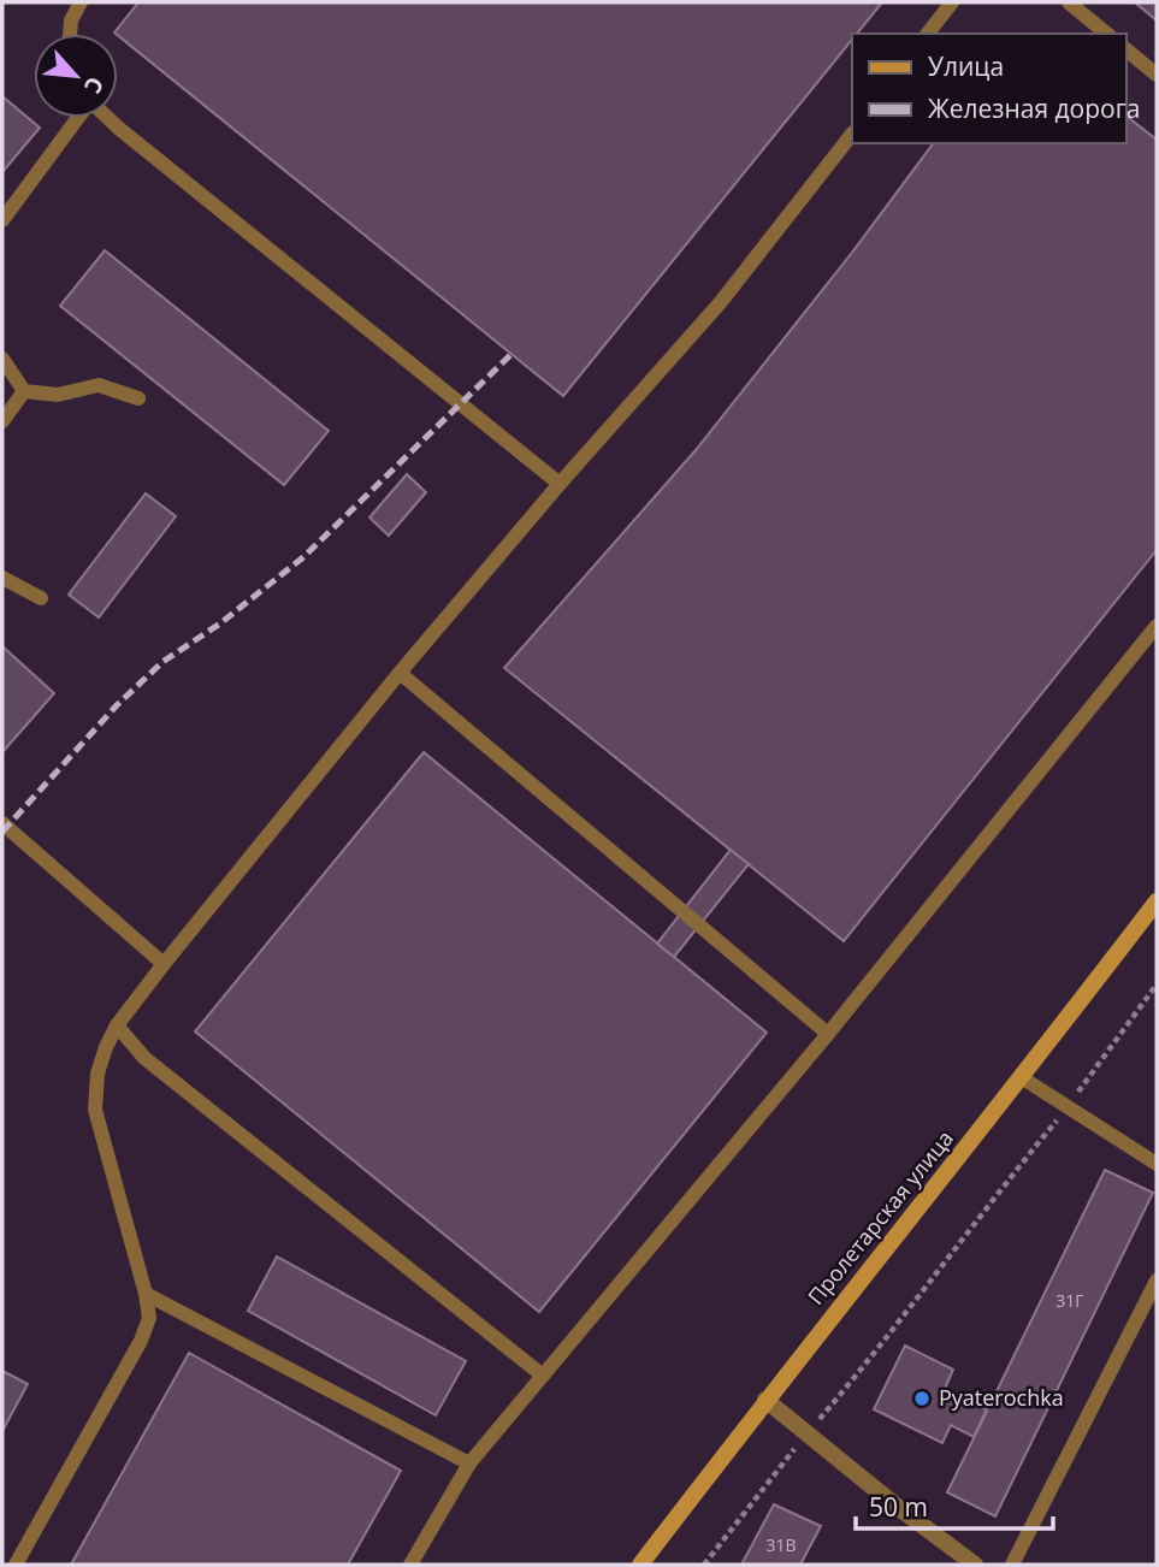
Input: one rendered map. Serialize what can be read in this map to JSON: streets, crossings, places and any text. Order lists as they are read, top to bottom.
{
  "streets": {
    "main road": ["Пролетарская улица"]
  },
  "places": ["Pyaterochka"],
  "house_numbers": ["31Г", "31В"],
  "legend": ["Улица", "Железная дорога"],
  "scale_bar": "50 m",
  "north": "bottom right"
}
